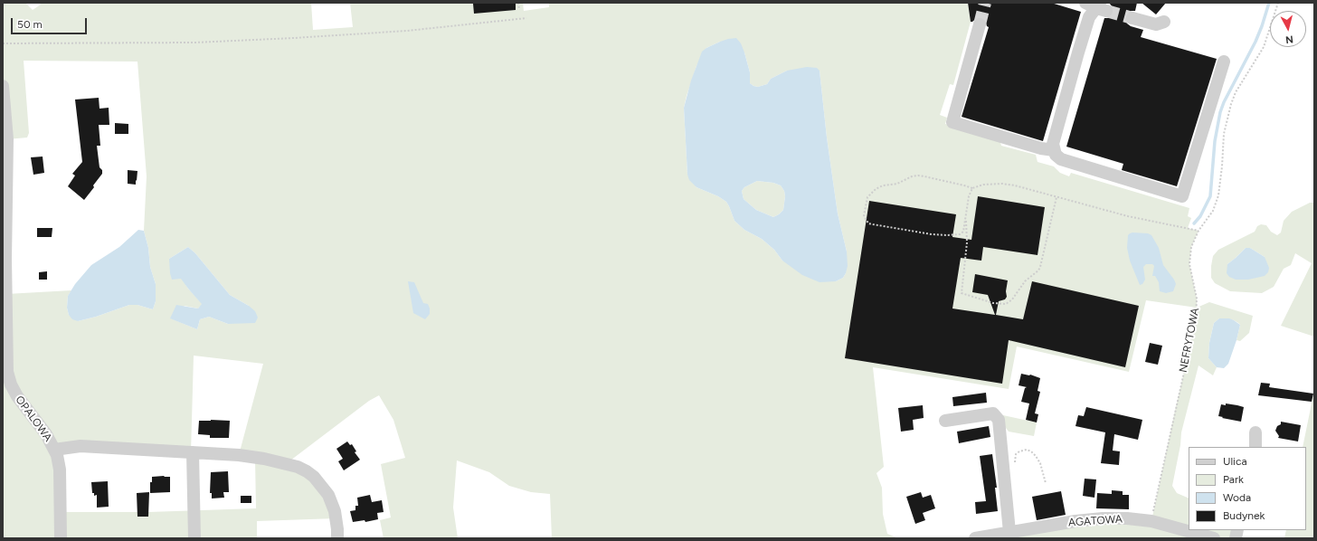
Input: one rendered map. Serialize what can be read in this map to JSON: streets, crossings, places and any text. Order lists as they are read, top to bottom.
{
  "streets": {
    "street": ["OPALOWA", "AGATOWA"],
    "path": ["NEFRYTOWA"]
  },
  "crossings": [
    ["NEFRYTOWA", "AGATOWA"]
  ],
  "legend": [
    "Ulica",
    "Park",
    "Woda",
    "Budynek"
  ],
  "scale_bar": "50 m",
  "north": "bottom"
}
